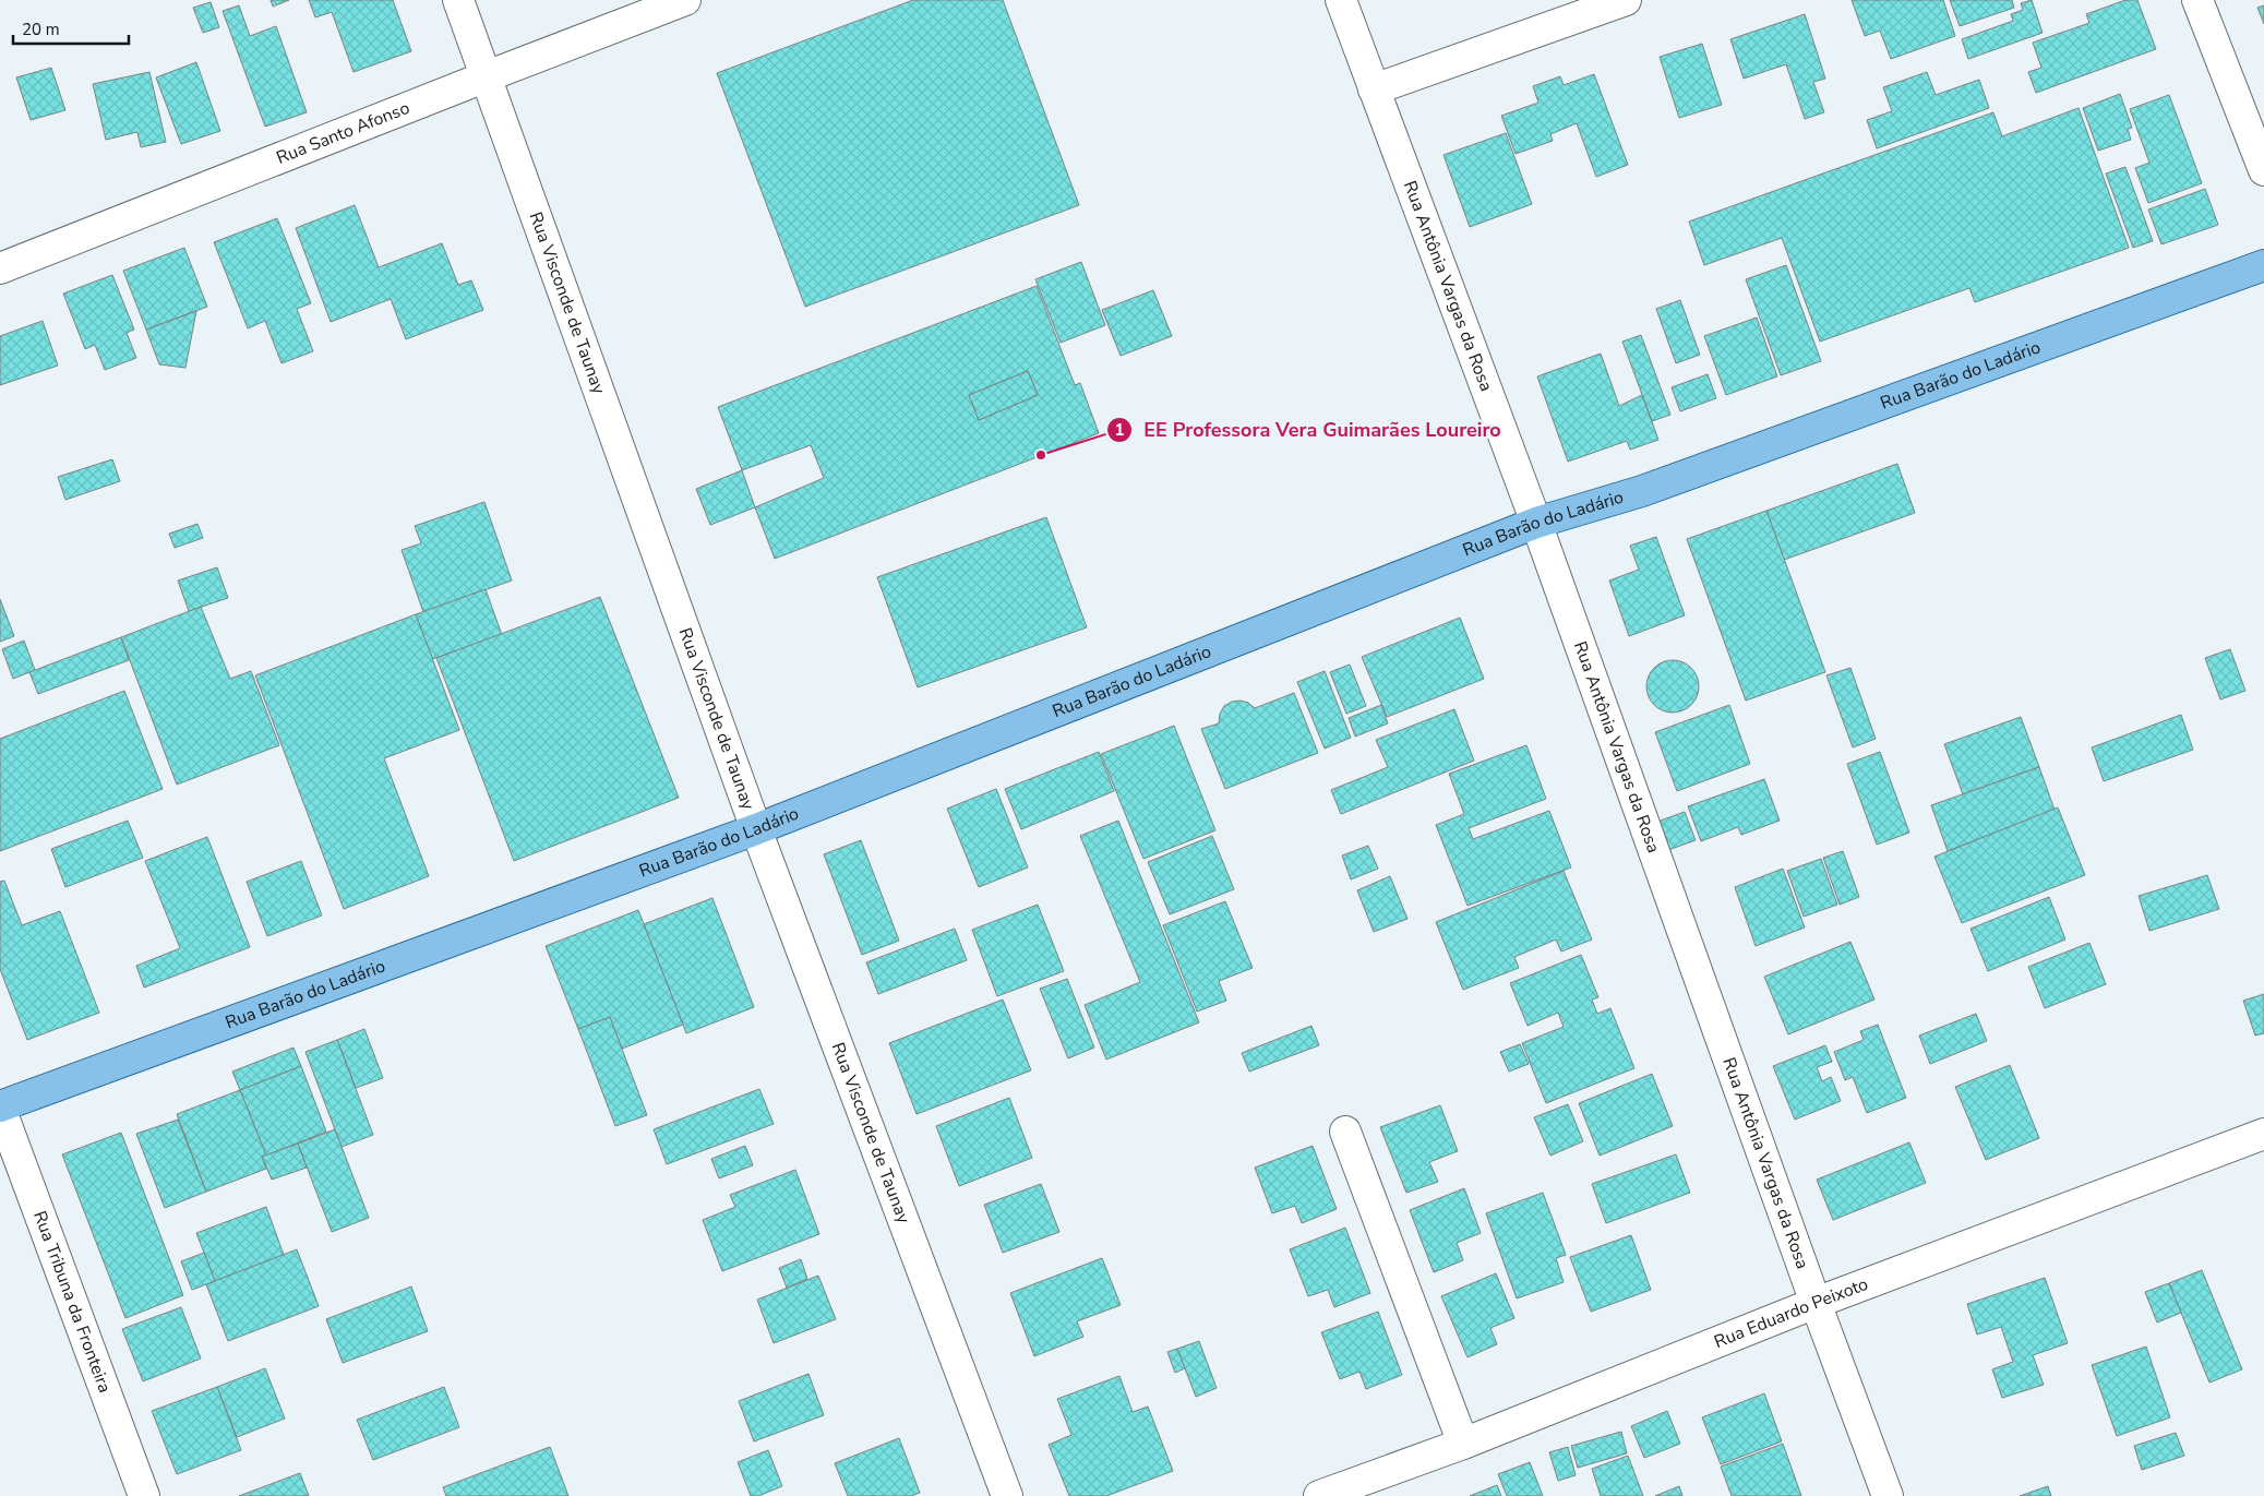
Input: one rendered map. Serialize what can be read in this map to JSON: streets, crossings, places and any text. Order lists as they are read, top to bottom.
{
  "streets": {
    "main road": ["Rua Barão do Ladário"],
    "street": [
      "Rua Santo Afonso",
      "Rua Antônia Vargas da Rosa",
      "Rua Visconde de Taunay",
      "Rua Tribuna da Fronteira",
      "Rua Eduardo Peixoto"
    ]
  },
  "crossings": [
    ["Rua Santo Afonso", "Rua Visconde de Taunay"],
    ["Rua Antônia Vargas da Rosa", "Rua Barão do Ladário"],
    ["Rua Antônia Vargas da Rosa", "Rua Eduardo Peixoto"],
    ["Rua Visconde de Taunay", "Rua Barão do Ladário"],
    ["Rua Barão do Ladário", "Rua Tribuna da Fronteira"]
  ],
  "places": ["EE Professora Vera Guimarães Loureiro"],
  "scale_bar": "20 m"
}
